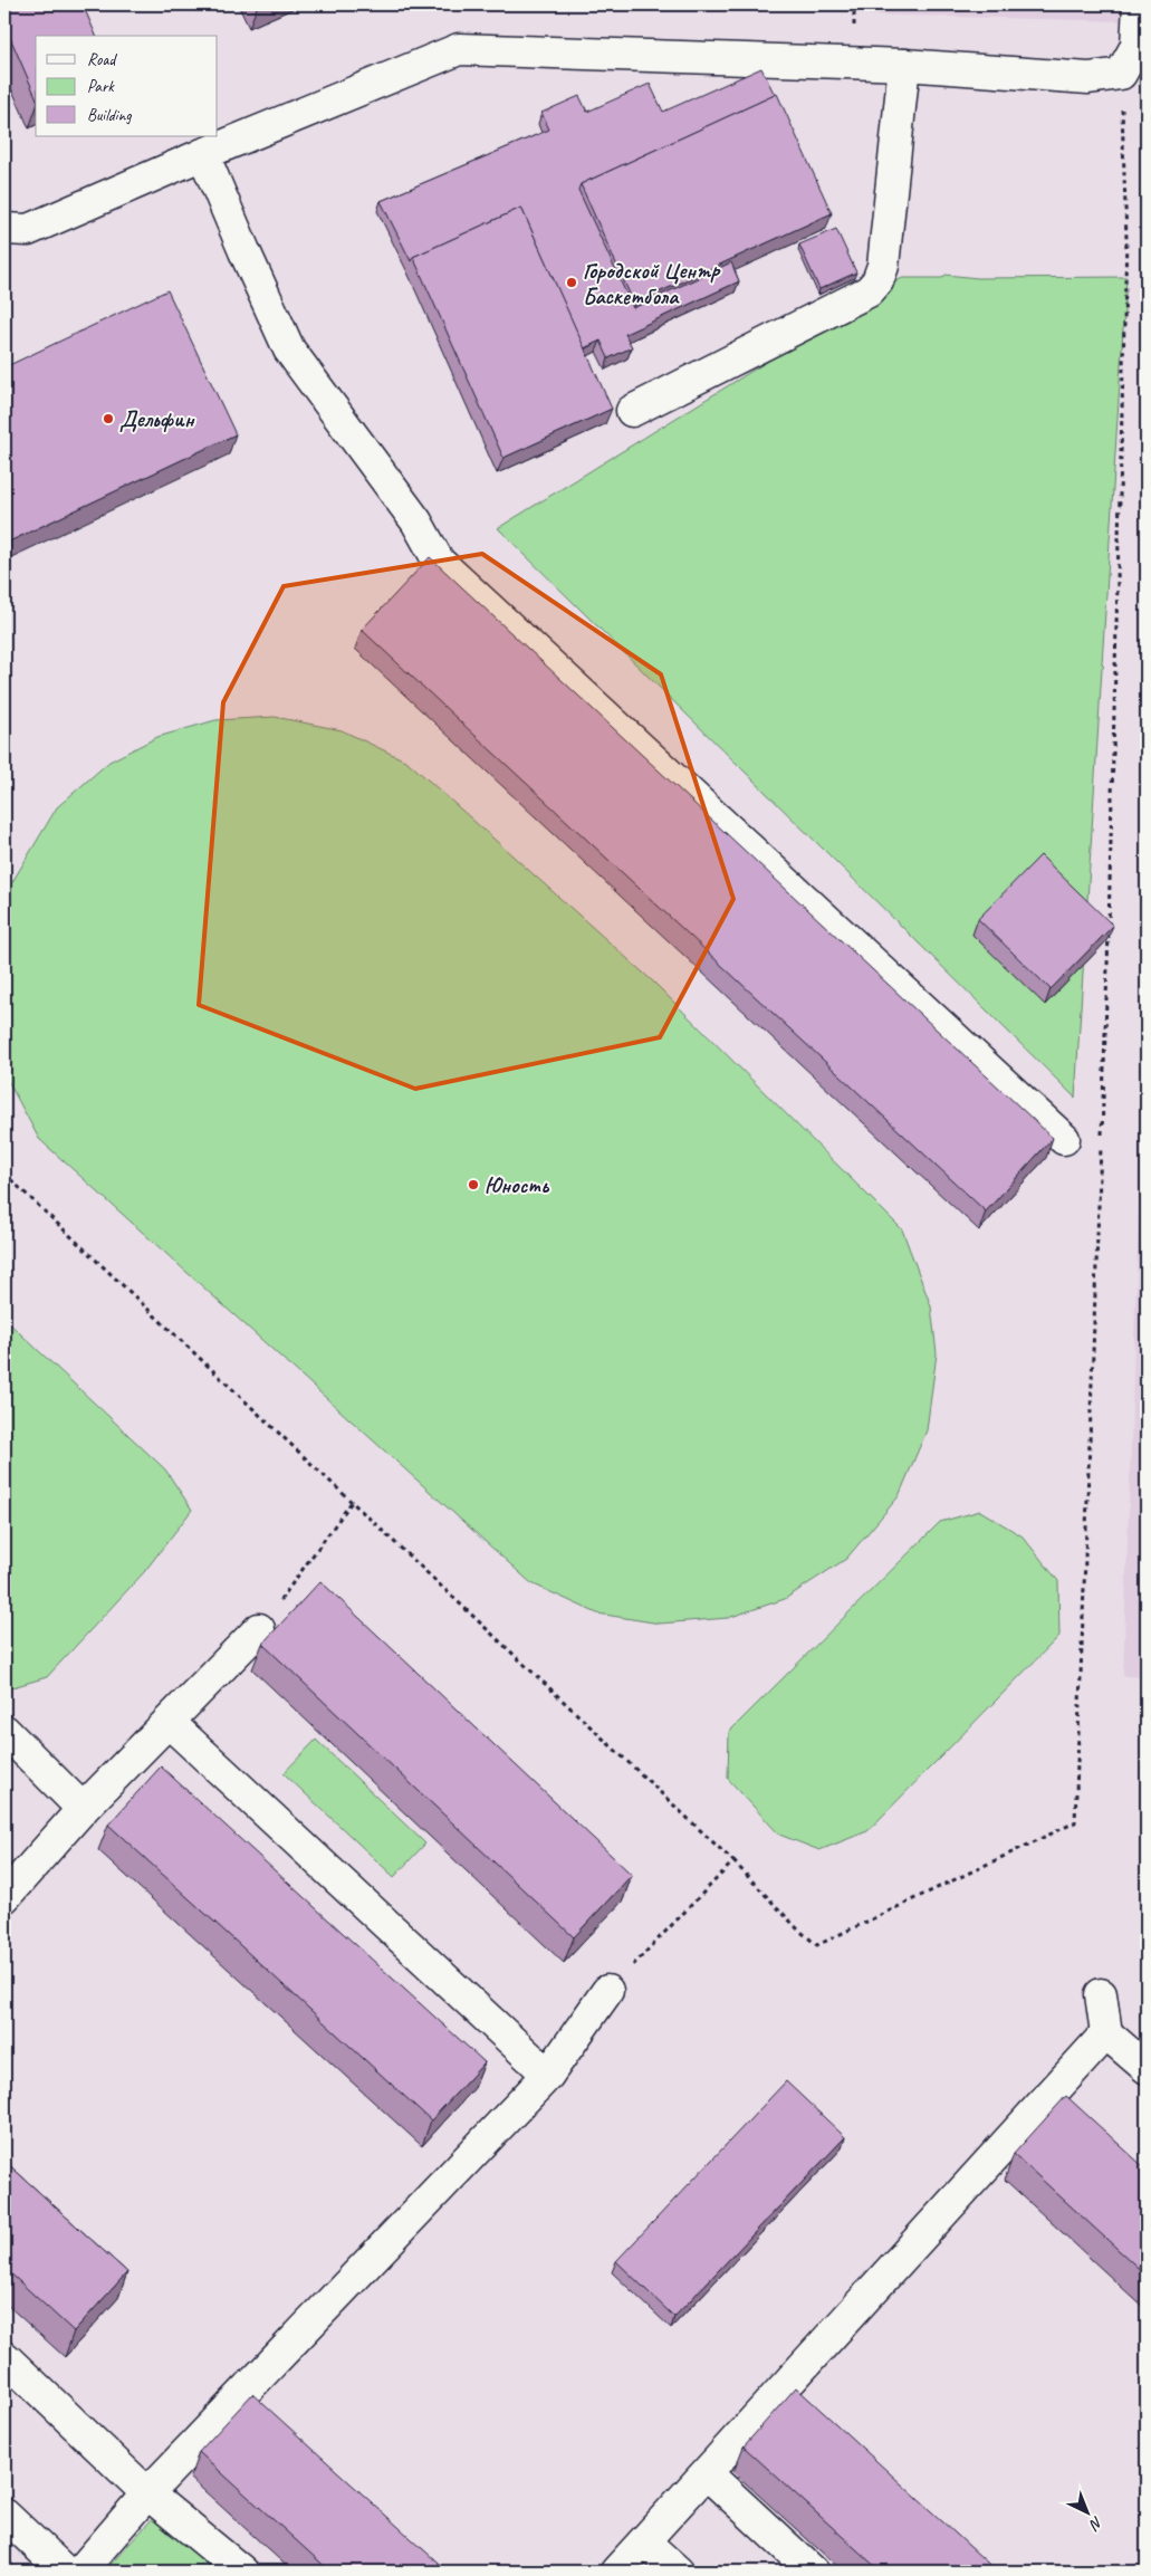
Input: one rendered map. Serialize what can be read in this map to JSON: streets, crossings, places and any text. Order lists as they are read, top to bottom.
{
  "places": ["Городской Центр Баскетбола", "Дельфин", "Юность"],
  "legend": ["Road", "Park", "Building"],
  "north": "bottom right"
}
